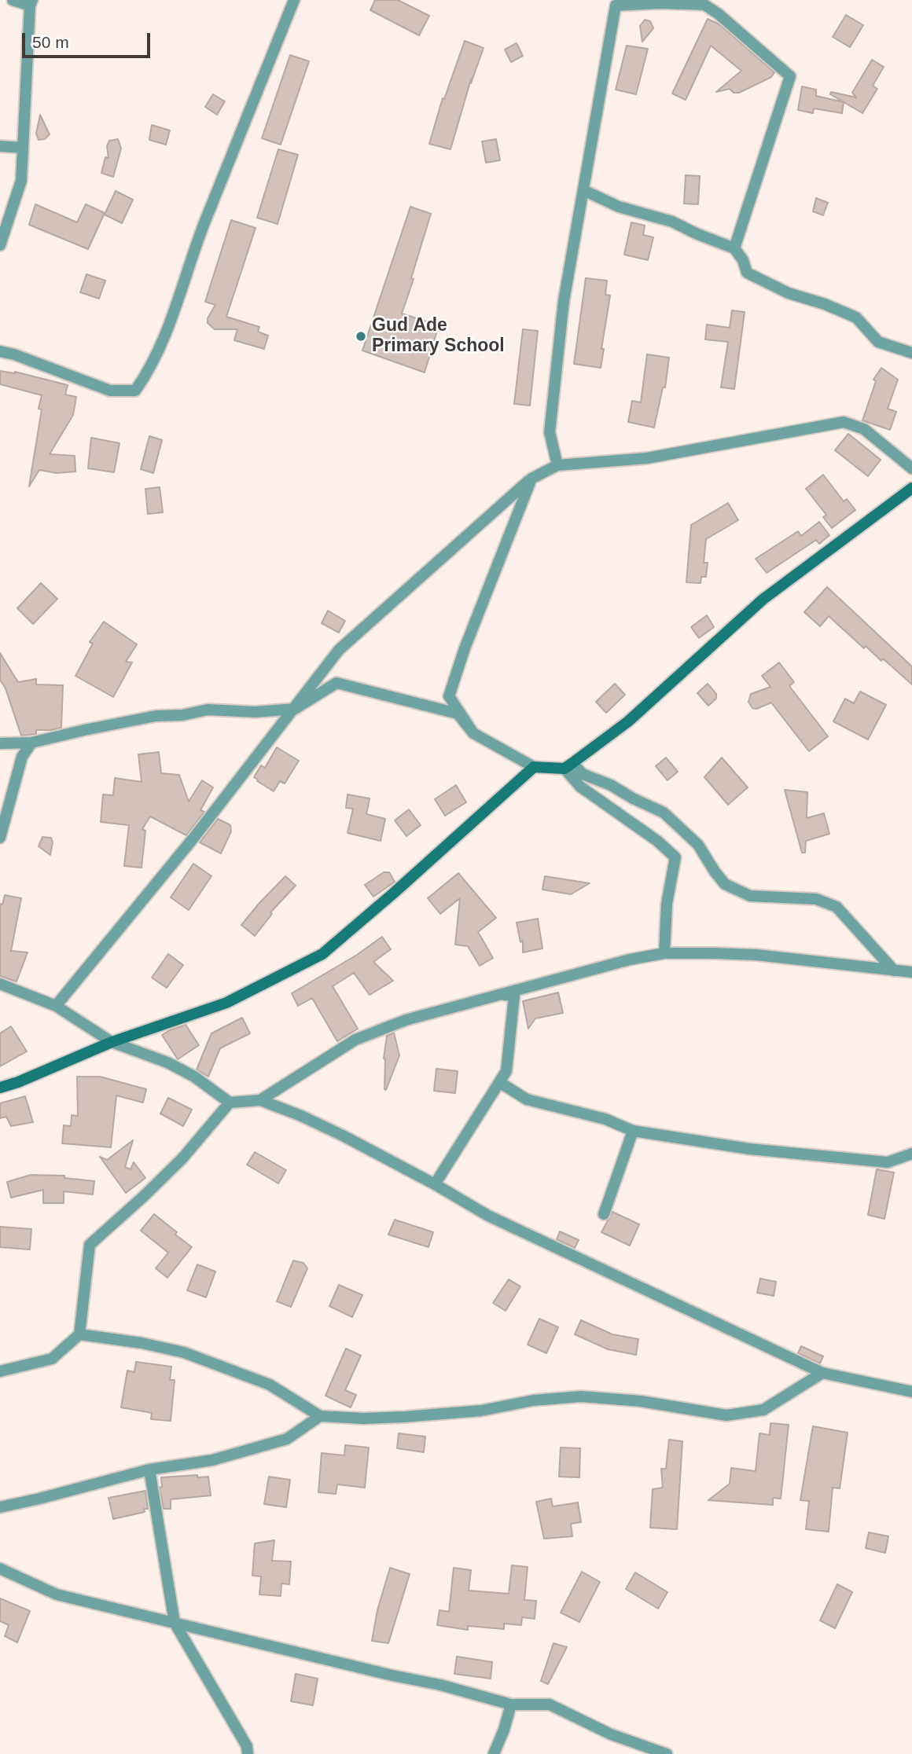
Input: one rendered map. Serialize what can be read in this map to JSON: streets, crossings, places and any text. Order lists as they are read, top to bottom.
{
  "places": ["Gud Ade Primary School"],
  "scale_bar": "50 m"
}
